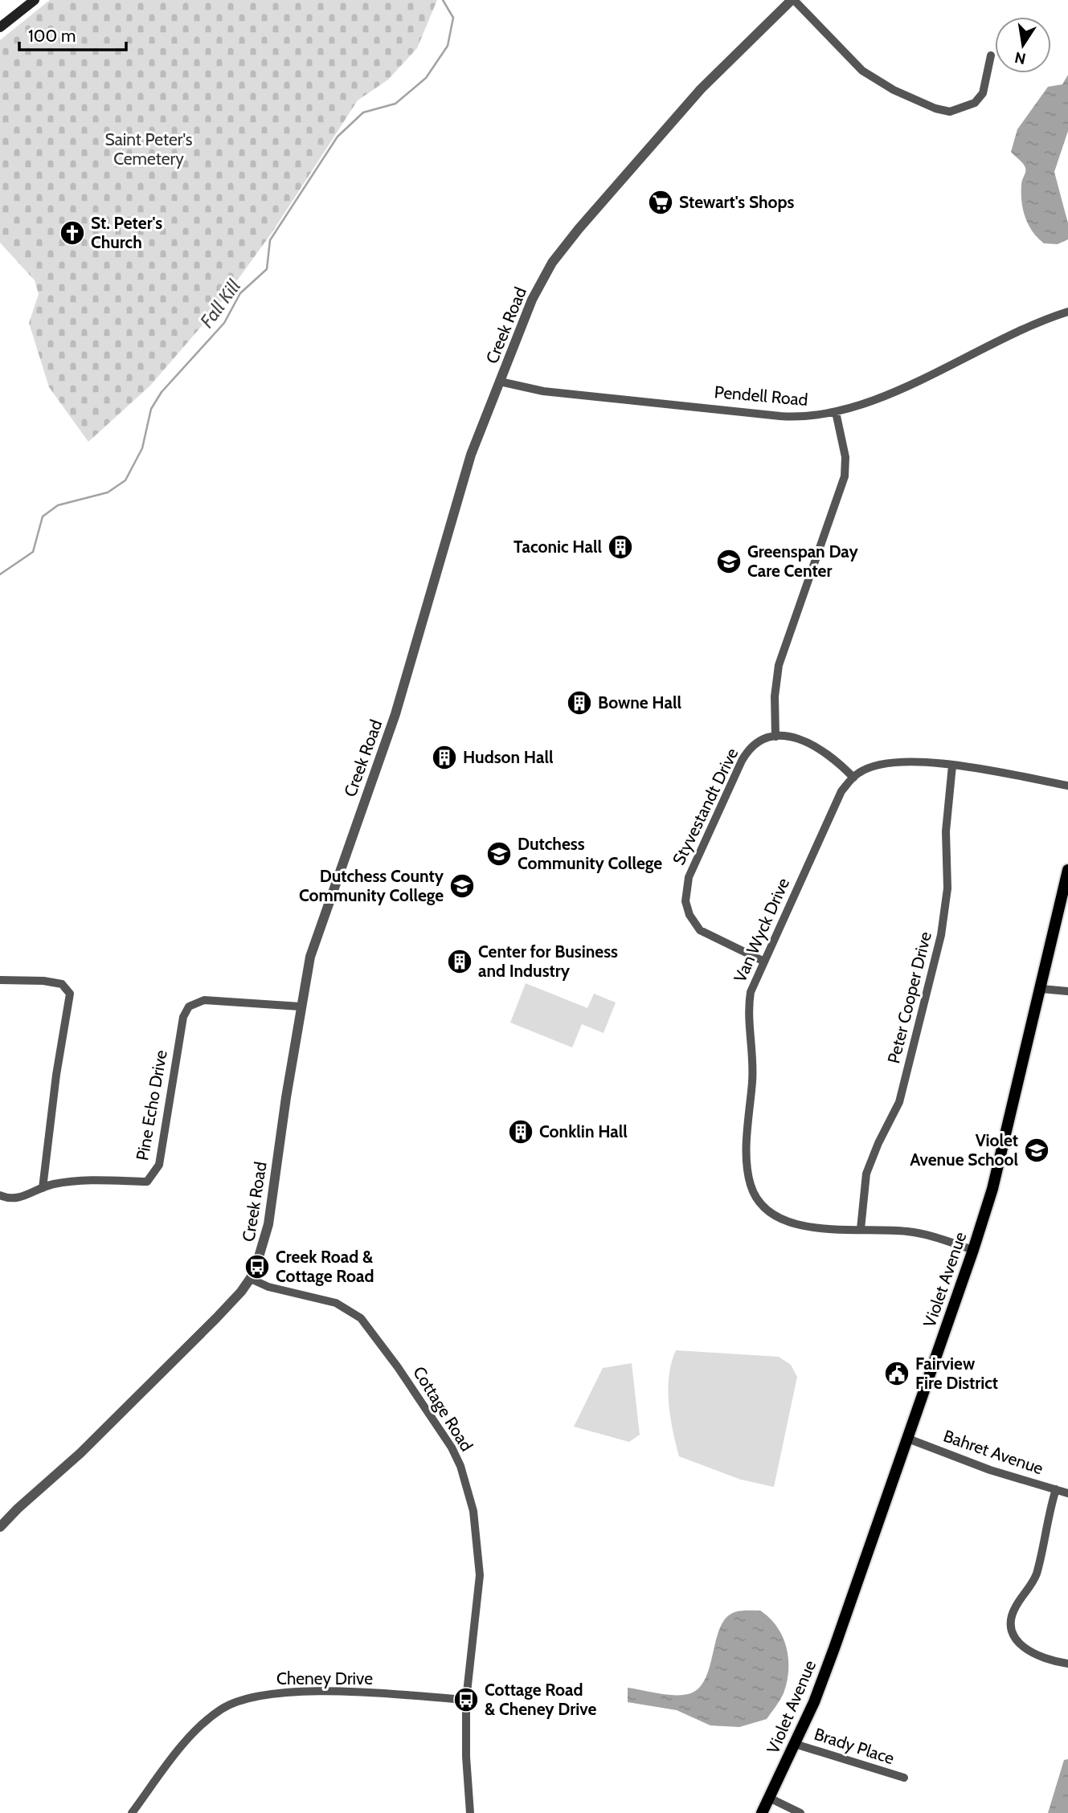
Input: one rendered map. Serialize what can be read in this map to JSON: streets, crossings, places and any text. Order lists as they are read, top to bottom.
{
  "streets": {
    "main road": ["Violet Avenue"],
    "street": [
      "Creek Road",
      "Pendell Road",
      "Styvestandt Drive",
      "Van Wyck Drive",
      "Peter Cooper Drive",
      "Pine Echo Drive",
      "Cottage Road",
      "Bahret Avenue",
      "Cheney Drive",
      "Brady Place"
    ]
  },
  "crossings": [
    ["Creek Road", "Pendell Road"],
    ["Creek Road", "Pine Echo Drive"],
    ["Creek Road", "Cottage Road"],
    ["Styvestandt Drive", "Van Wyck Drive"],
    ["Van Wyck Drive", "Peter Cooper Drive"],
    ["Van Wyck Drive", "Violet Avenue"],
    ["Violet Avenue", "Bahret Avenue"],
    ["Violet Avenue", "Brady Place"],
    ["Cottage Road", "Cheney Drive"]
  ],
  "water": ["Fall Kill"],
  "parks": ["Saint Peter's Cemetery"],
  "places": {
    "supermarket": ["Stewart's Shops"],
    "church": ["St. Peter's Church"],
    "building": [
      "Taconic Hall",
      "Bowne Hall",
      "Hudson Hall",
      "Center for Business and Industry",
      "Conklin Hall"
    ],
    "school or university": [
      "Greenspan Day Care Center",
      "Dutchess Community College",
      "Dutchess County Community College",
      "Violet Avenue School"
    ],
    "bus stop": ["Creek Road & Cottage Road", "Cottage Road & Cheney Drive"],
    "public building": ["Fairview Fire District"]
  },
  "scale_bar": "100 m",
  "north": "bottom"
}
